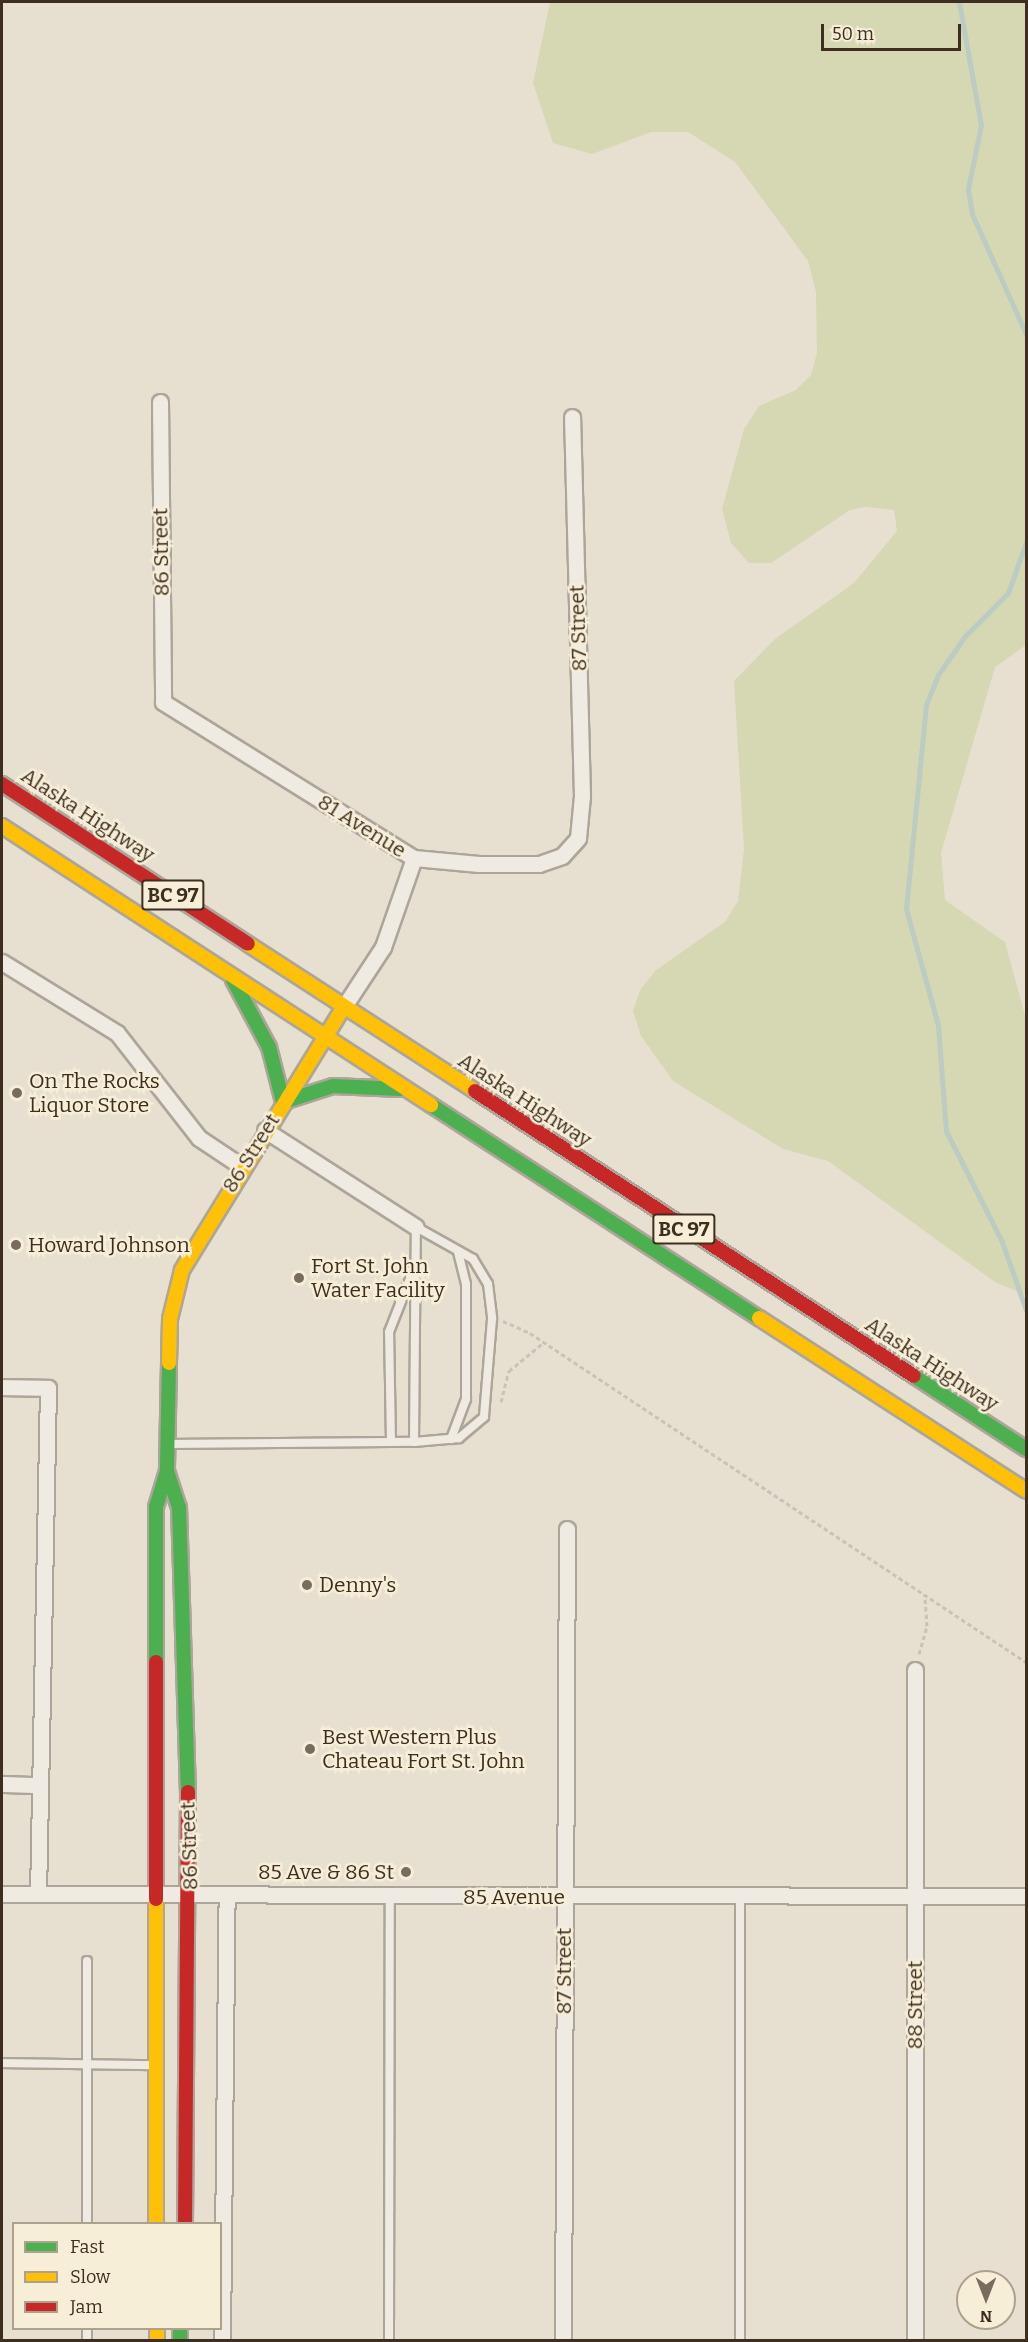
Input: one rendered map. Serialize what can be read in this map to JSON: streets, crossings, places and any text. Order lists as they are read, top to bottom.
{
  "streets": {
    "main road": ["86 Street", "Alaska Highway", "BC 97"],
    "street": [
      "87 Street",
      "81 Avenue",
      "85 Avenue",
      "88 Street"
    ]
  },
  "crossings": [
    ["86 Street", "Alaska Highway"],
    ["86 Street", "81 Avenue"],
    ["86 Street", "BC 97"],
    ["86 Street", "85 Avenue"],
    ["87 Street", "81 Avenue"],
    ["87 Street", "85 Avenue"],
    ["85 Avenue", "88 Street"]
  ],
  "places": [
    "On The Rocks Liquor Store",
    "Howard Johnson",
    "Fort St. John Water Facility",
    "Denny's",
    "Best Western Plus Chateau Fort St. John",
    "85 Ave & 86 St"
  ],
  "legend": ["Fast", "Slow", "Jam"],
  "scale_bar": "50 m",
  "north": "bottom"
}
